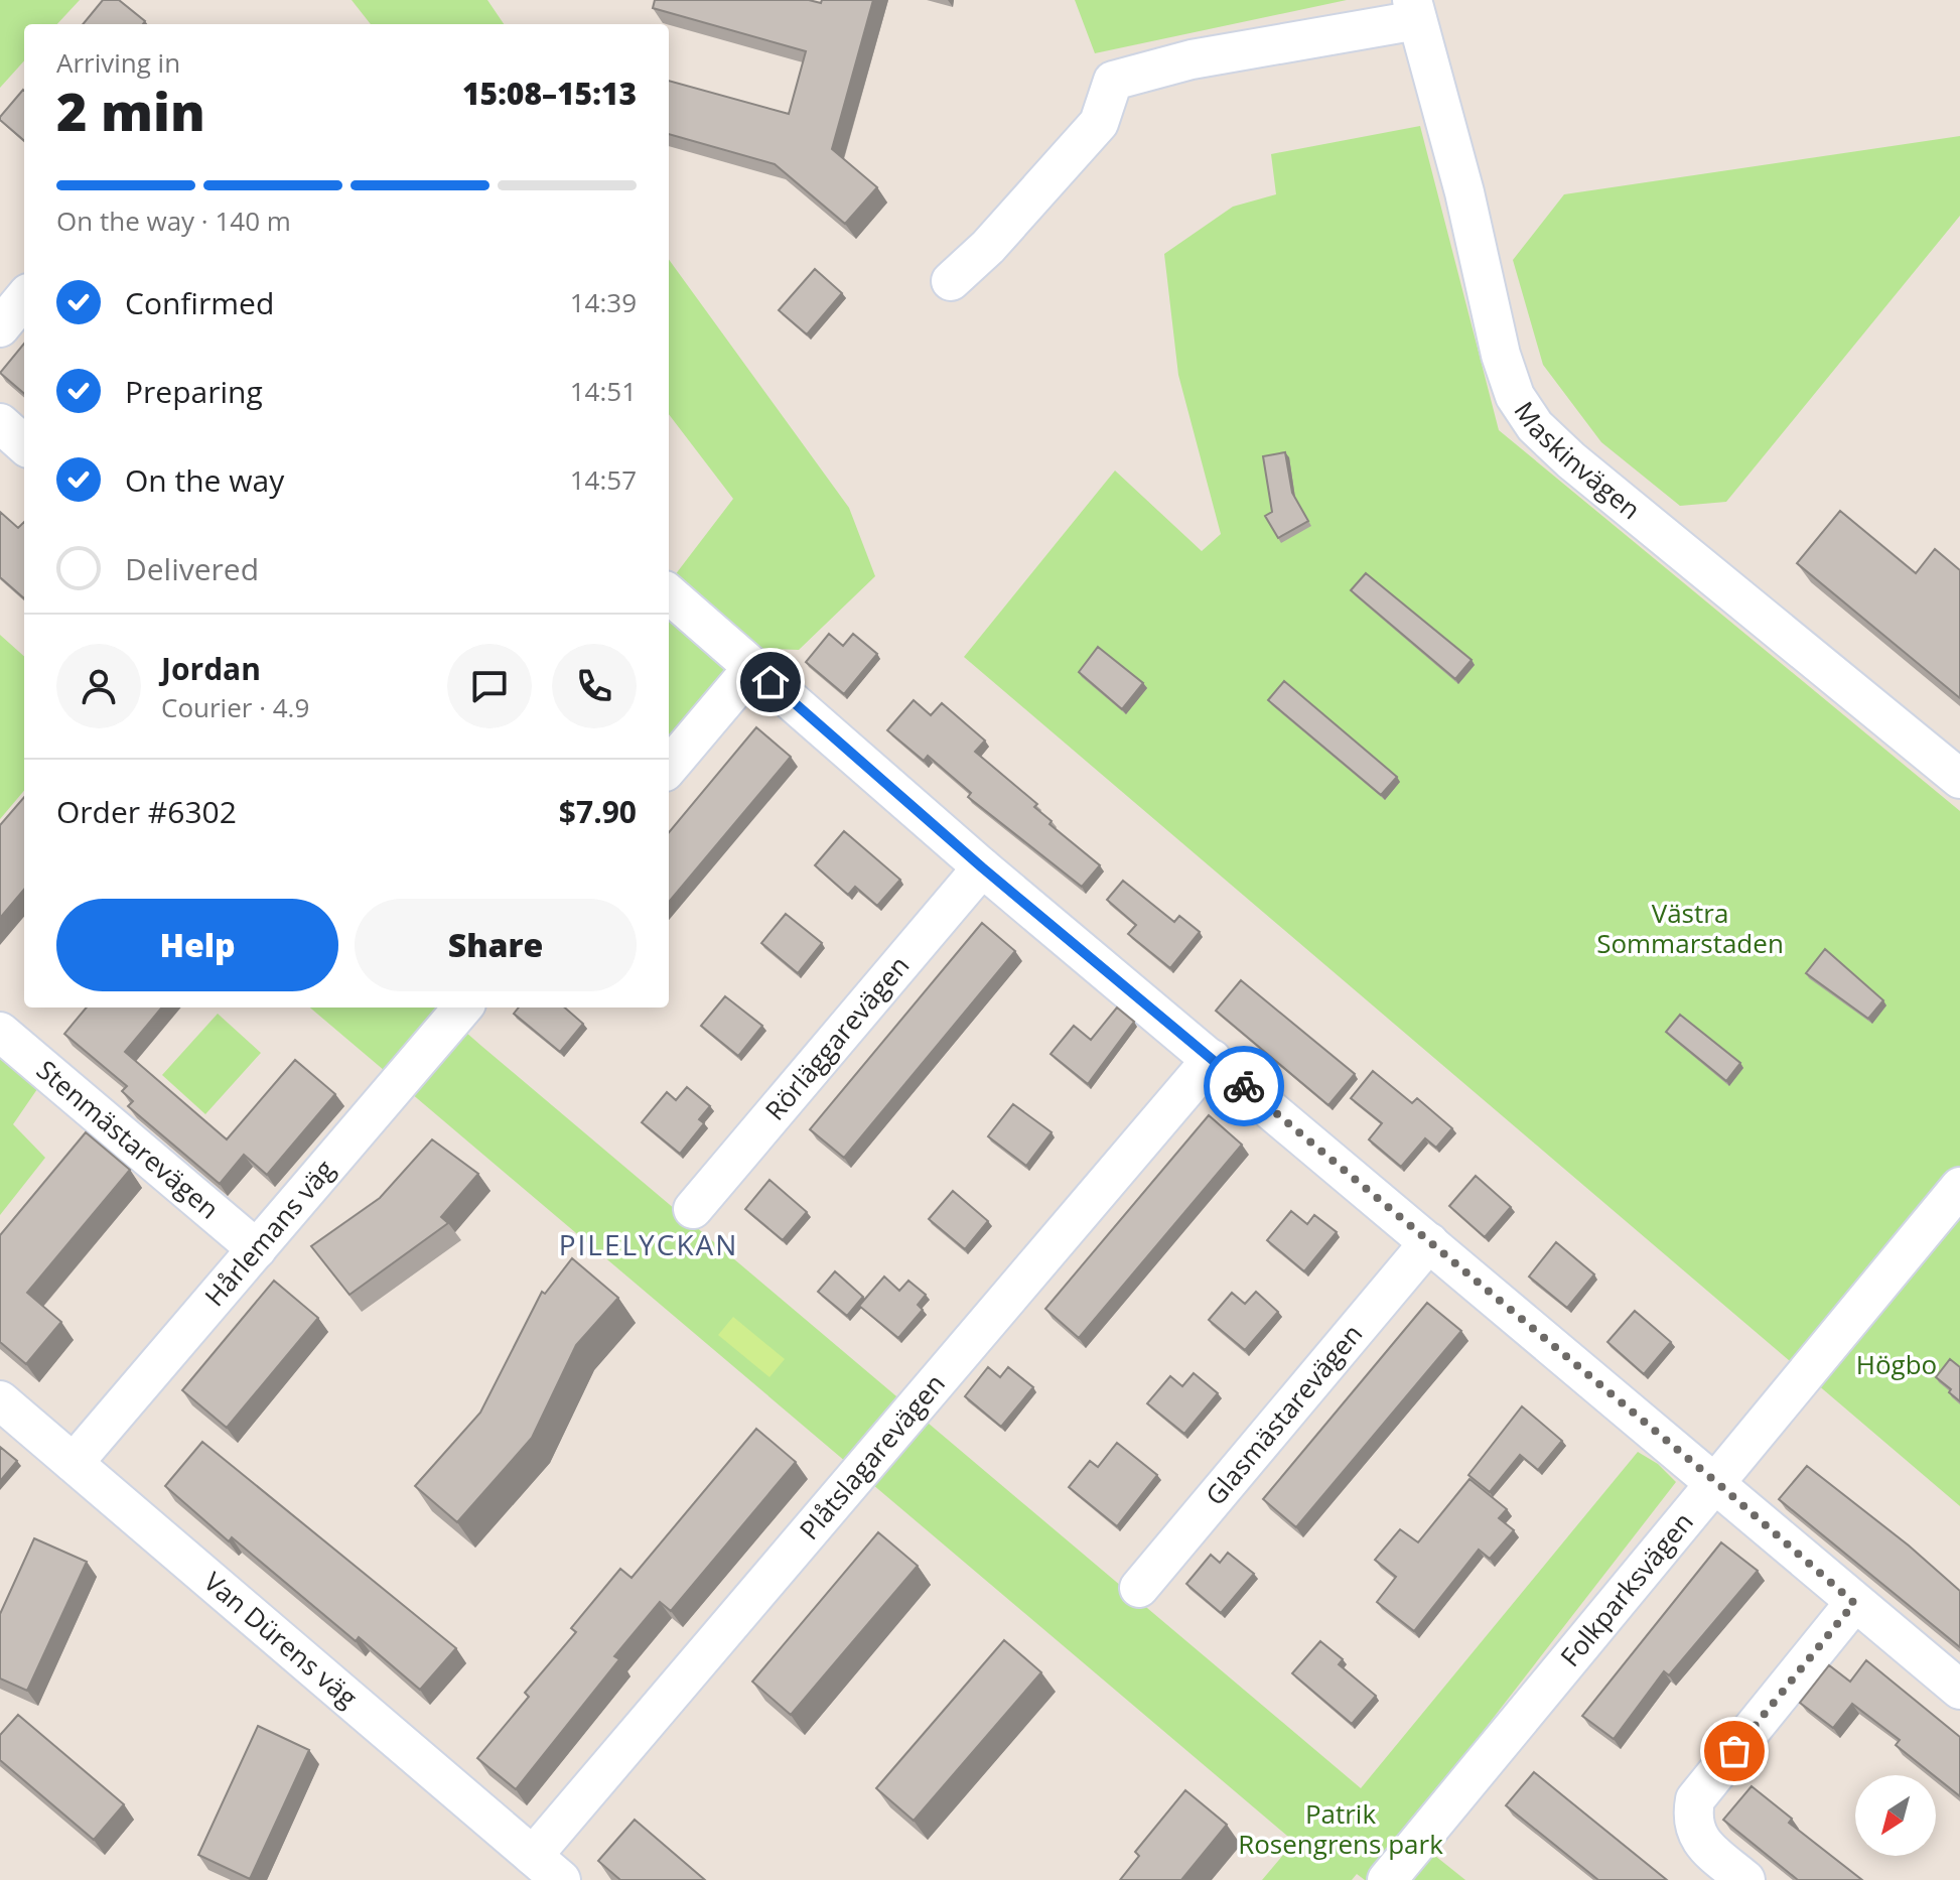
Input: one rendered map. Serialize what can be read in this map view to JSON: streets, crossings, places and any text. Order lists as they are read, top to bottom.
{
  "streets": {
    "street": [
      "Maskinvägen",
      "Rörläggarevägen",
      "Stenmästarevägen",
      "Hårlemans väg",
      "Glasmästarevägen",
      "Plåtslagarevägen",
      "Folkparksvägen",
      "Van Dürens väg"
    ]
  },
  "crossings": [
    ["Stenmästarevägen", "Hårlemans väg"],
    ["Hårlemans väg", "Van Dürens väg"],
    ["Plåtslagarevägen", "Van Dürens väg"]
  ],
  "districts": ["PILELYCKAN"],
  "parks": ["Västra Sommarstaden", "Högbo", "Patrik Rosengrens park"],
  "north": "bottom left",
  "page": {
    "heading": ["2 min", "Arriving in", "15:08–15:13"],
    "panel": [
      "Jordan",
      "Courier · 4.9",
      "Order #6302",
      "$7.90"
    ],
    "bar": "On the way · 140 m",
    "list": [
      ["Confirmed", "14:39"],
      ["Preparing", "14:51"],
      ["On the way", "14:57"],
      "Delivered"
    ],
    "buttons": ["Help", "Share"]
  }
}
